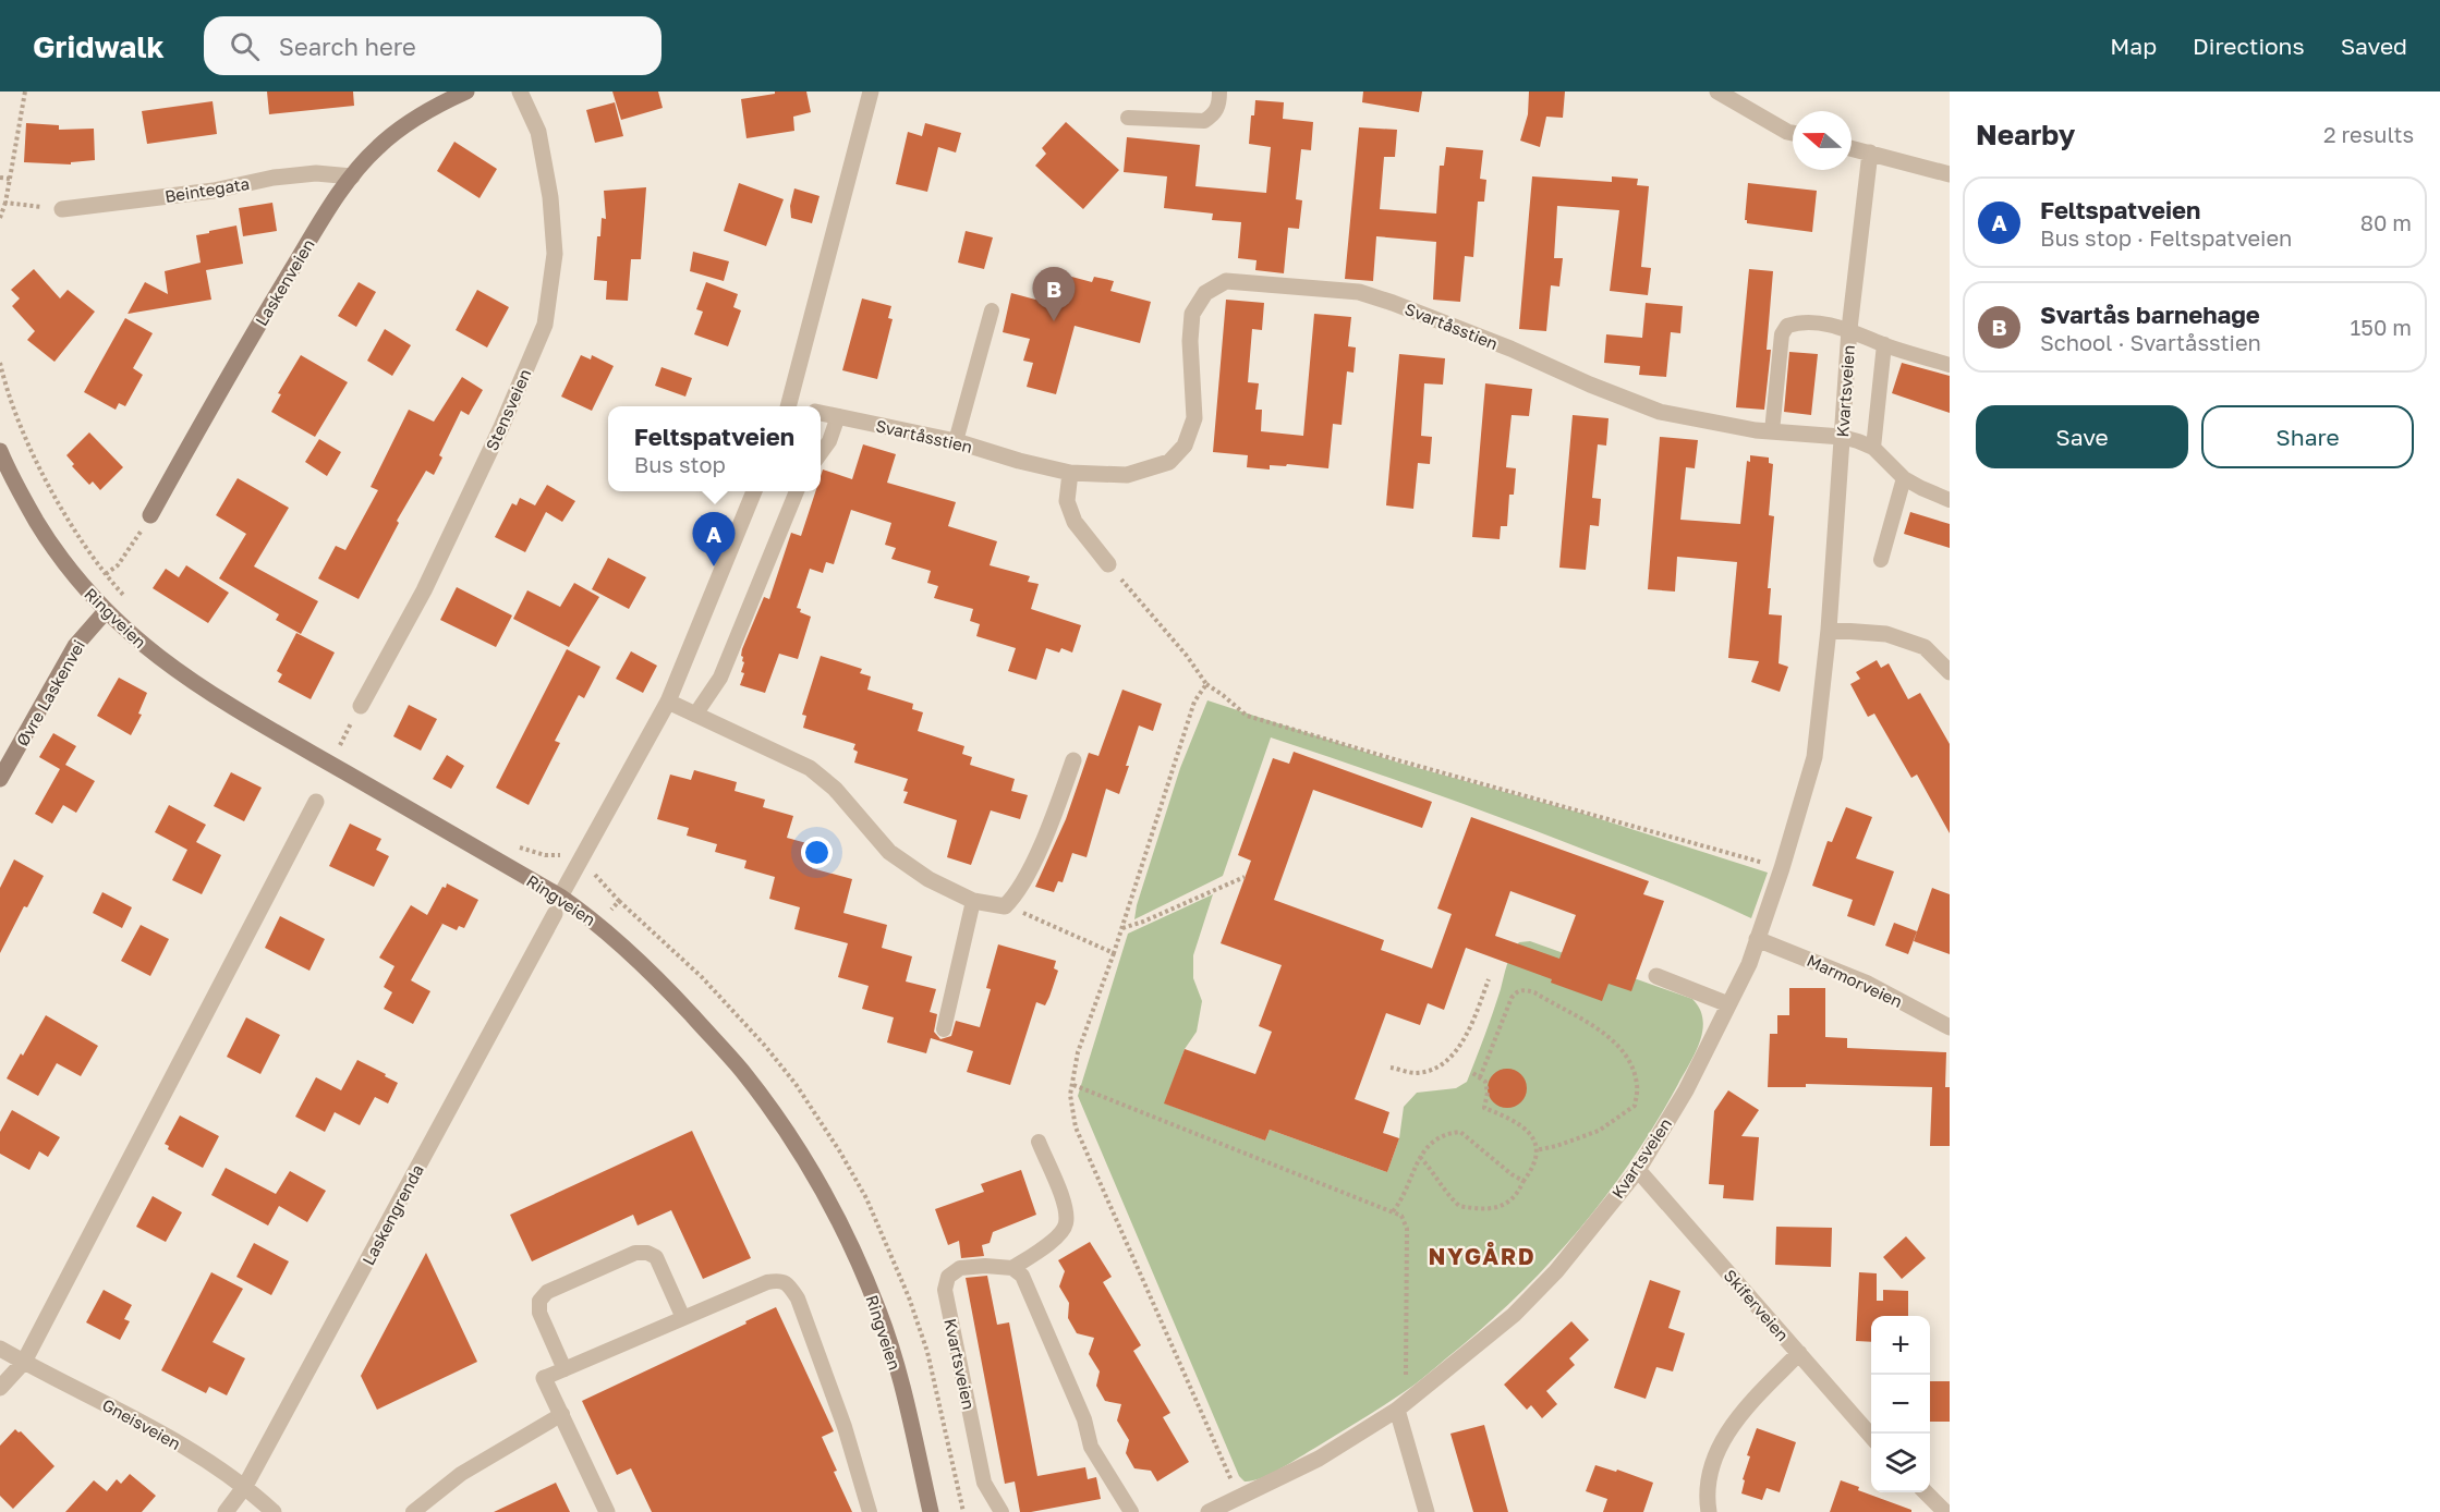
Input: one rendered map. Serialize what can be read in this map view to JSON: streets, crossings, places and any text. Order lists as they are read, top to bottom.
{
  "streets": {
    "main road": ["Laskenveien", "Ringveien", "Øvre Laskenvei"],
    "street": [
      "Beintegata",
      "Svartåsstien",
      "Kvartsveien",
      "Stensveien",
      "Marmorveien",
      "Laskengrenda",
      "Skiferveien",
      "Gneisveien"
    ]
  },
  "crossings": [
    ["Beintegata", "Laskenveien"],
    ["Svartåsstien", "Kvartsveien"],
    ["Kvartsveien", "Marmorveien"],
    ["Kvartsveien", "Skiferveien"],
    ["Ringveien", "Øvre Laskenvei"],
    ["Laskengrenda", "Gneisveien"]
  ],
  "districts": ["NYGÅRD"],
  "north": "left",
  "page": {
    "header": "Gridwalk",
    "search": "Search here",
    "nav": ["Map", "Directions", "Saved"],
    "heading": ["Nearby", "2 results"],
    "list": [
      {
        "mark": "A",
        "name": "Feltspatveien",
        "note": "Bus stop · Feltspatveien",
        "value": "80 m"
      },
      {
        "mark": "B",
        "name": "Svartås barnehage",
        "note": "School · Svartåsstien",
        "value": "150 m"
      }
    ],
    "pins": ["B", "A"],
    "buttons": ["Save", "Share"],
    "popup": ["Feltspatveien", "Bus stop"],
    "map_buttons": ["+", "−"]
  }
}
